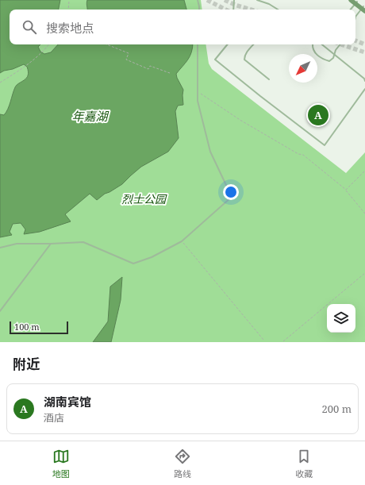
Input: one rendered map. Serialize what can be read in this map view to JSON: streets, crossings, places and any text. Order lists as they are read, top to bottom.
{
  "water": ["年嘉湖"],
  "parks": ["烈士公园"],
  "scale_bar": "100 m",
  "north": "bottom left",
  "page": {
    "search": "搜索地点",
    "pins": "A",
    "scale": "100 m",
    "heading": "附近",
    "list": [
      {
        "mark": "A",
        "name": "湖南宾馆",
        "note": "酒店",
        "value": "200 m"
      }
    ],
    "nav": ["地图", "路线", "收藏"]
  }
}
